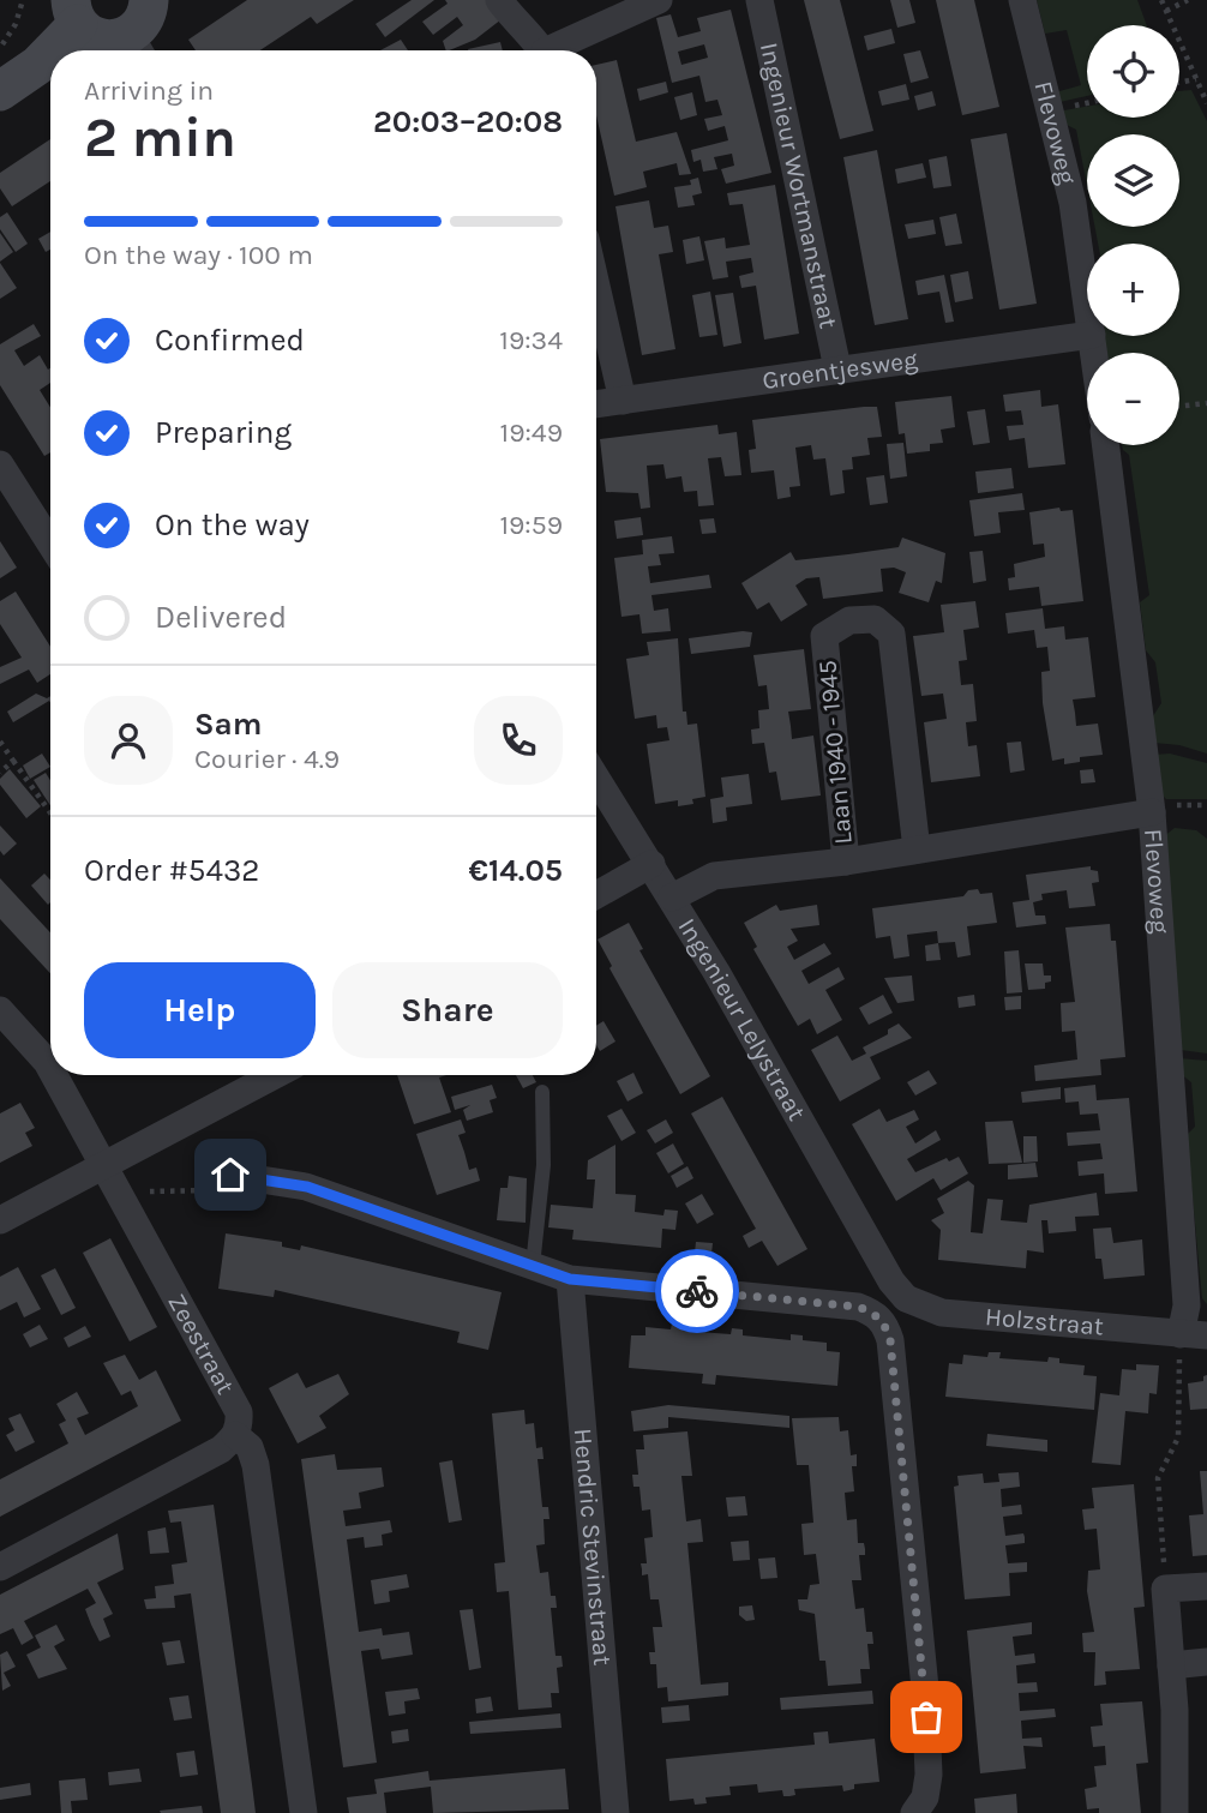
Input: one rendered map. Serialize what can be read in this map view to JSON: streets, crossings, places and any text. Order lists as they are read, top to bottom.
{
  "streets": {
    "street": [
      "Flevoweg",
      "Ingenieur Wortmanstraat",
      "Groentjesweg",
      "Laan 1940 - 1945",
      "Ingenieur Lelystraat",
      "Holzstraat",
      "Zeestraat",
      "Hendric Stevinstraat"
    ]
  },
  "crossings": [
    ["Flevoweg", "Laan 1940 - 1945"],
    ["Flevoweg", "Holzstraat"],
    ["Ingenieur Wortmanstraat", "Groentjesweg"],
    ["Laan 1940 - 1945", "Ingenieur Lelystraat"],
    ["Ingenieur Lelystraat", "Holzstraat"]
  ],
  "page": {
    "map_buttons": ["+", "−"],
    "heading": ["2 min", "Arriving in", "20:03–20:08"],
    "panel": [
      "Sam",
      "Courier · 4.9",
      "Order #5432",
      "€14.05"
    ],
    "bar": "On the way · 100 m",
    "list": [
      ["Confirmed", "19:34"],
      ["Preparing", "19:49"],
      ["On the way", "19:59"],
      "Delivered"
    ],
    "buttons": ["Help", "Share"]
  }
}
